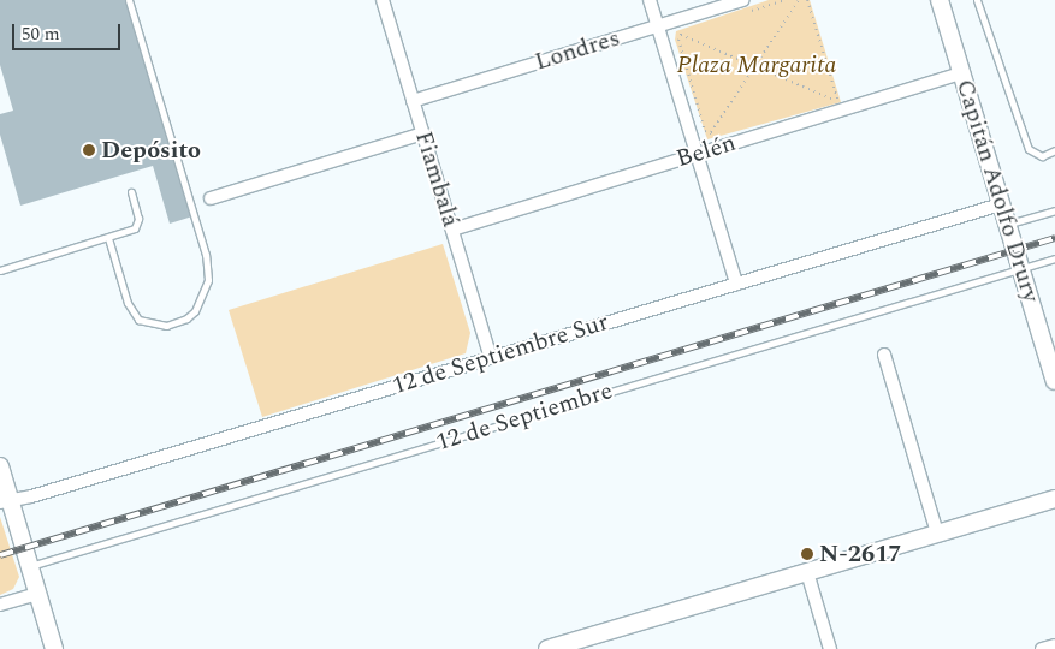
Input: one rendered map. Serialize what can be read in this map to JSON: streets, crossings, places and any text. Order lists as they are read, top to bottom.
{
  "streets": {
    "main road": ["Capitán Adolfo Drury"],
    "street": [
      "Londres",
      "Belén",
      "Fiambalá",
      "12 de Septiembre Sur"
    ],
    "lane": ["12 de Septiembre"]
  },
  "crossings": [
    ["Londres", "Fiambalá"],
    ["Belén", "Fiambalá"],
    ["Belén", "Capitán Adolfo Drury"],
    ["Fiambalá", "12 de Septiembre Sur"],
    ["Capitán Adolfo Drury", "12 de Septiembre Sur"],
    ["Capitán Adolfo Drury", "12 de Septiembre"]
  ],
  "parks": ["Plaza Margarita"],
  "places": ["Depósito", "N-2617"],
  "scale_bar": "50 m"
}
